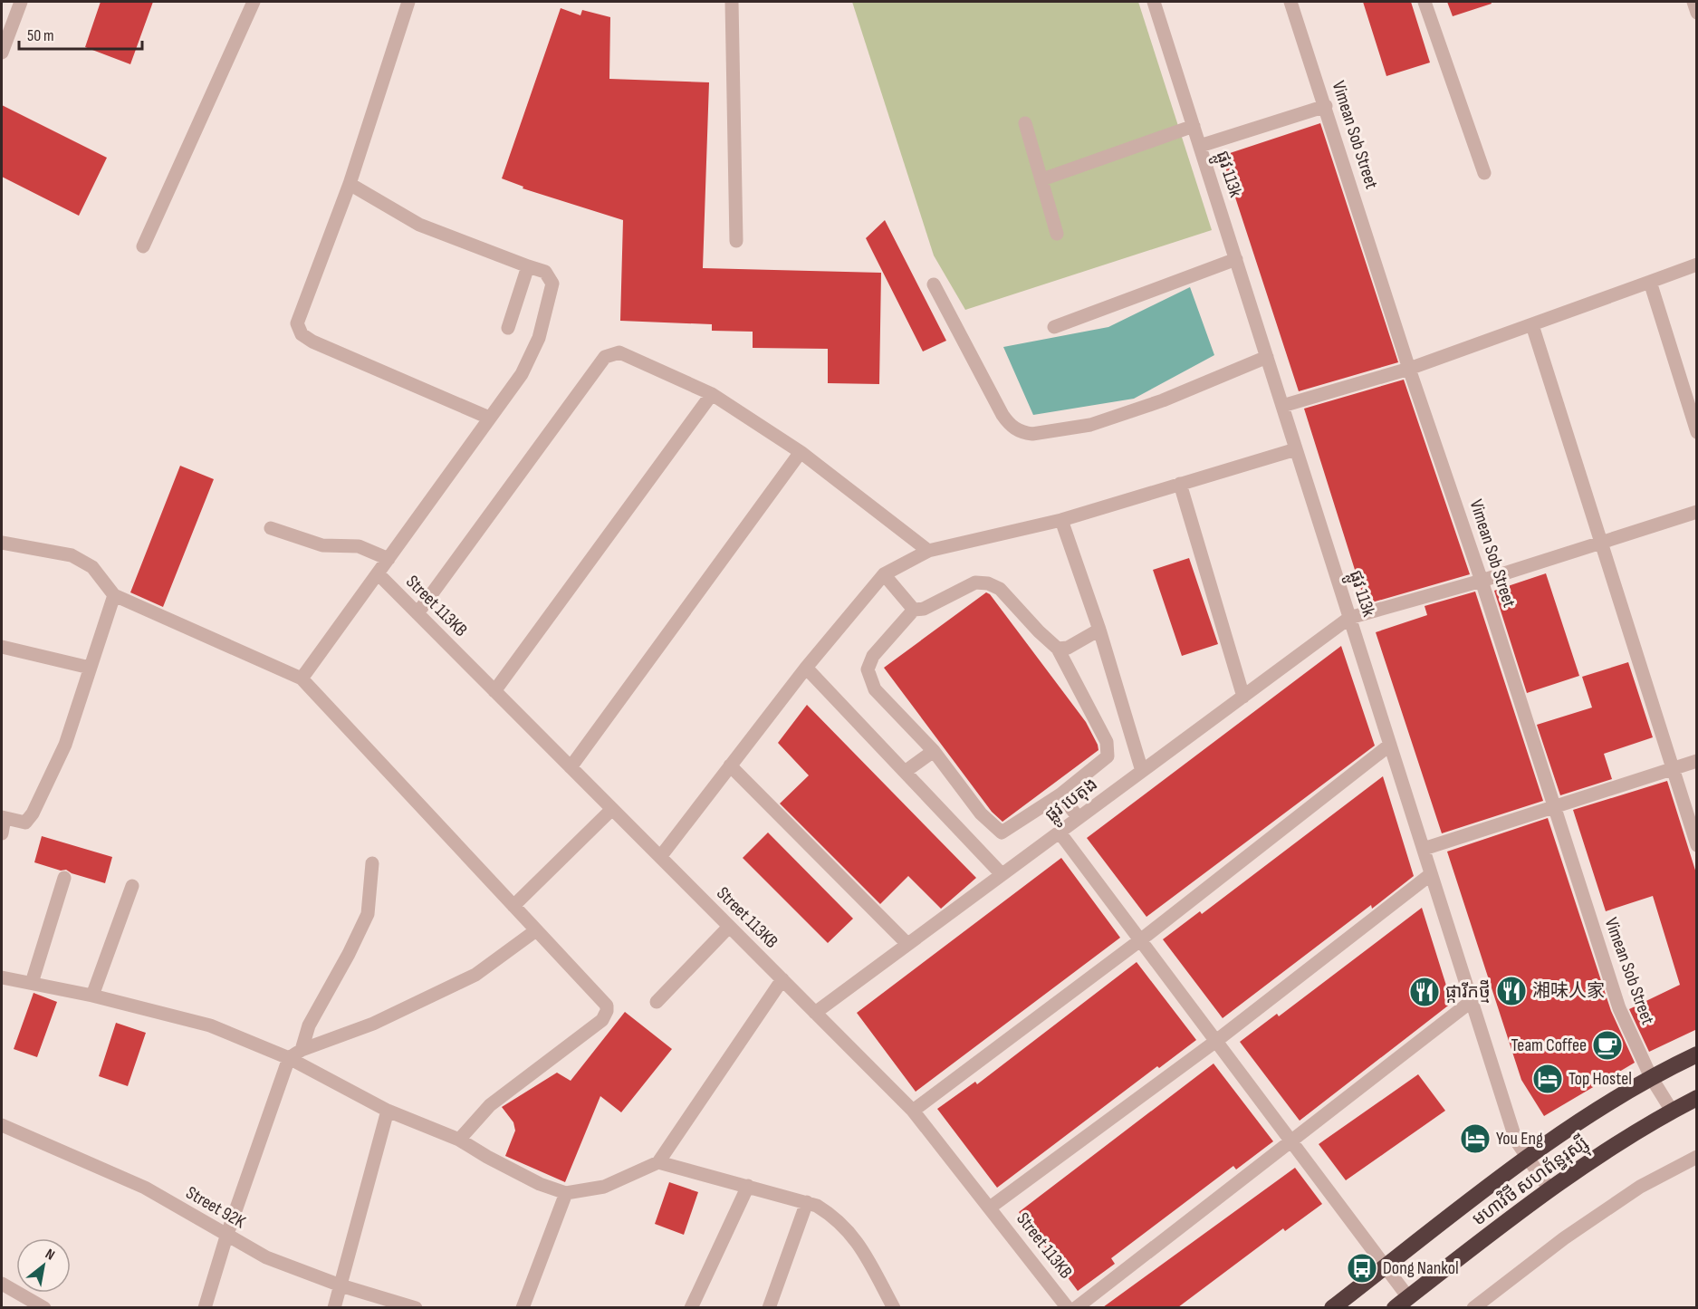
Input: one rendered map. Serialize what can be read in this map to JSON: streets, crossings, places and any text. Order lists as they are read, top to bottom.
{
  "streets": {
    "highway": ["មហាវិថី សហព័ន្ធរុស្ស៊ី"],
    "street": [
      "Vimean Sob Street",
      "ផ្លូវ 113k",
      "Street 113KB",
      "ផ្លូវ បេតុង",
      "Street 92K"
    ]
  },
  "crossings": [
    ["Vimean Sob Street", "មហាវិថី សហព័ន្ធរុស្ស៊ី"],
    ["ផ្លូវ 113k", "ផ្លូវ បេតុង"],
    ["ផ្លូវ 113k", "មហាវិថី សហព័ន្ធរុស្ស៊ី"],
    ["Street 113KB", "ផ្លូវ បេតុង"]
  ],
  "places": {
    "restaurant": ["湘味人家", "ផ្ការីកថ្មី"],
    "cafe": ["Team Coffee"],
    "hotel": ["Top Hostel", "You Eng"],
    "bus stop": ["Dong Nankol"]
  },
  "scale_bar": "50 m",
  "north": "top right"
}
